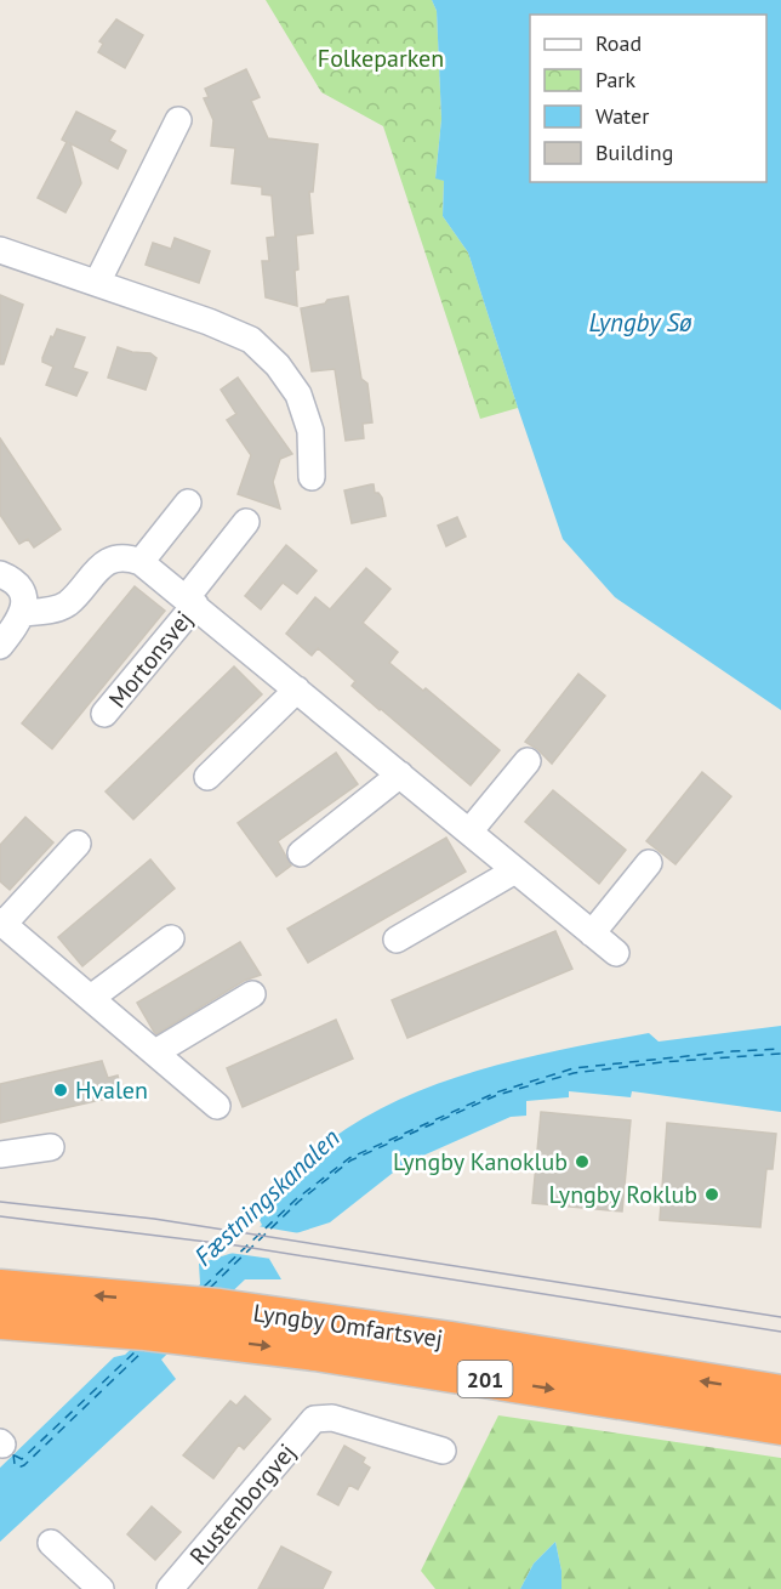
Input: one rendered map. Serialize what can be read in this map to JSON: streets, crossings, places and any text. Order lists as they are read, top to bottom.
{
  "streets": {
    "highway": ["Lyngby Omfartsvej", "201"],
    "street": ["Mortonsvej", "Rustenborgvej"]
  },
  "water": ["Lyngby Sø", "Fæstningskanalen"],
  "parks": ["Folkeparken"],
  "places": ["Hvalen", "Lyngby Kanoklub", "Lyngby Roklub"],
  "legend": [
    "Road",
    "Park",
    "Water",
    "Building"
  ]
}
